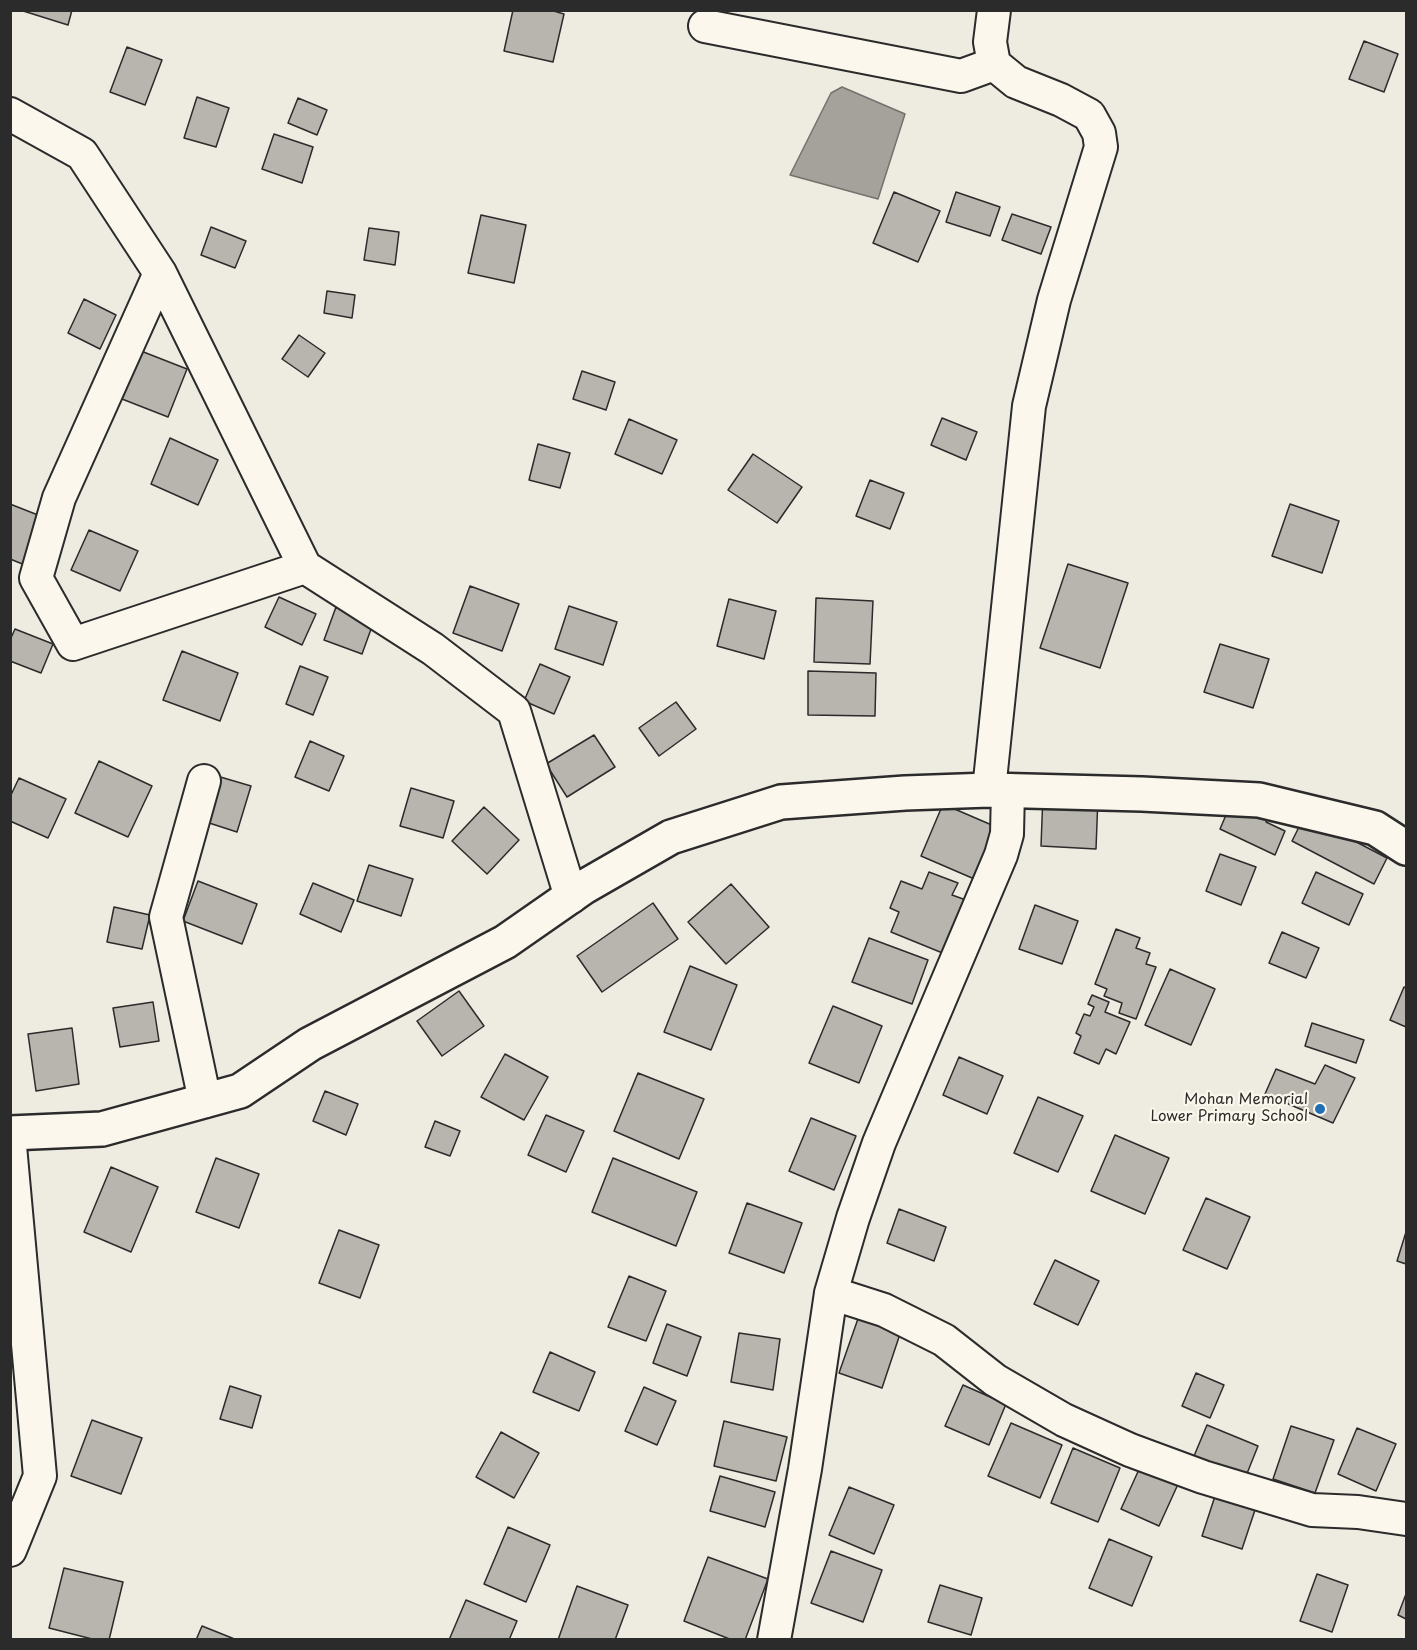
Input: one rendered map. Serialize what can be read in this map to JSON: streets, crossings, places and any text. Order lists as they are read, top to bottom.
{
  "places": ["Mohan Memorial Lower Primary School"]
}
